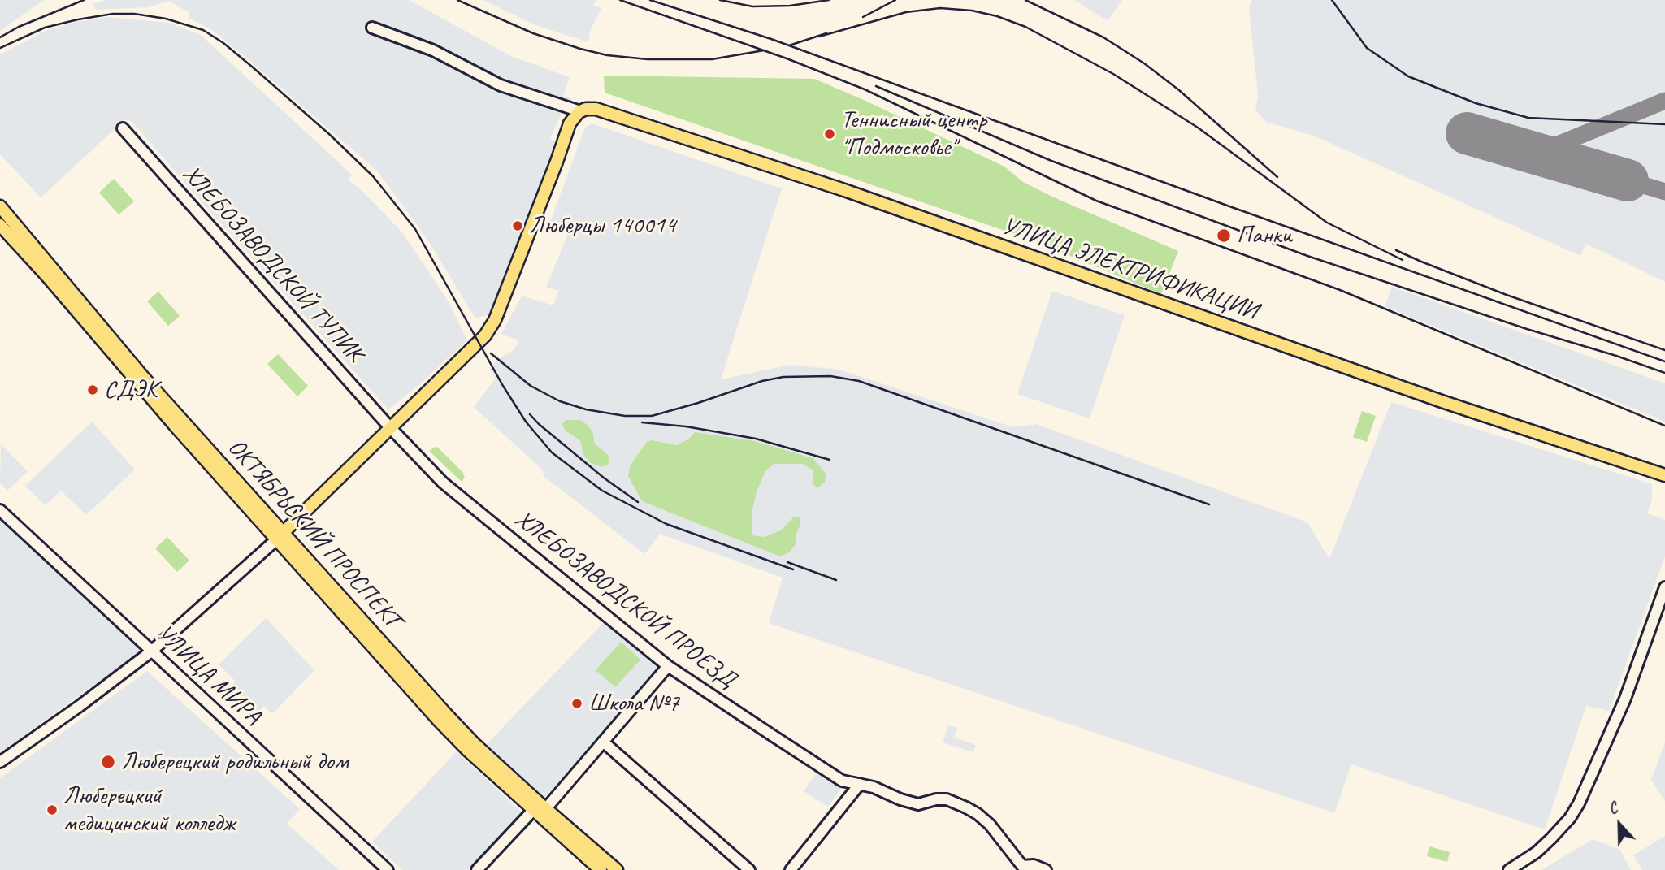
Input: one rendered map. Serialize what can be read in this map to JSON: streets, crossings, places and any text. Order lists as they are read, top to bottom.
{
  "streets": {
    "main road": ["УЛИЦА ЭЛЕКТРИФИКАЦИИ", "ОКТЯБРЬСКИЙ ПРОСПЕКТ"],
    "street": ["ХЛЕБОЗАВОДСКОЙ ТУПИК", "ХЛЕБОЗАВОДСКОЙ ПРОЕЗД", "УЛИЦА МИРА"]
  },
  "crossings": [
    ["ХЛЕБОЗАВОДСКОЙ ТУПИК", "ХЛЕБОЗАВОДСКОЙ ПРОЕЗД"]
  ],
  "places": [
    "Теннисный центр \"Подмосковье\"",
    "Люберцы 140014",
    "Панки",
    "СДЭК",
    "Школа №7",
    "Люберецкий родильный дом",
    "Люберецкий медицинский колледж"
  ],
  "north": "top"
}
